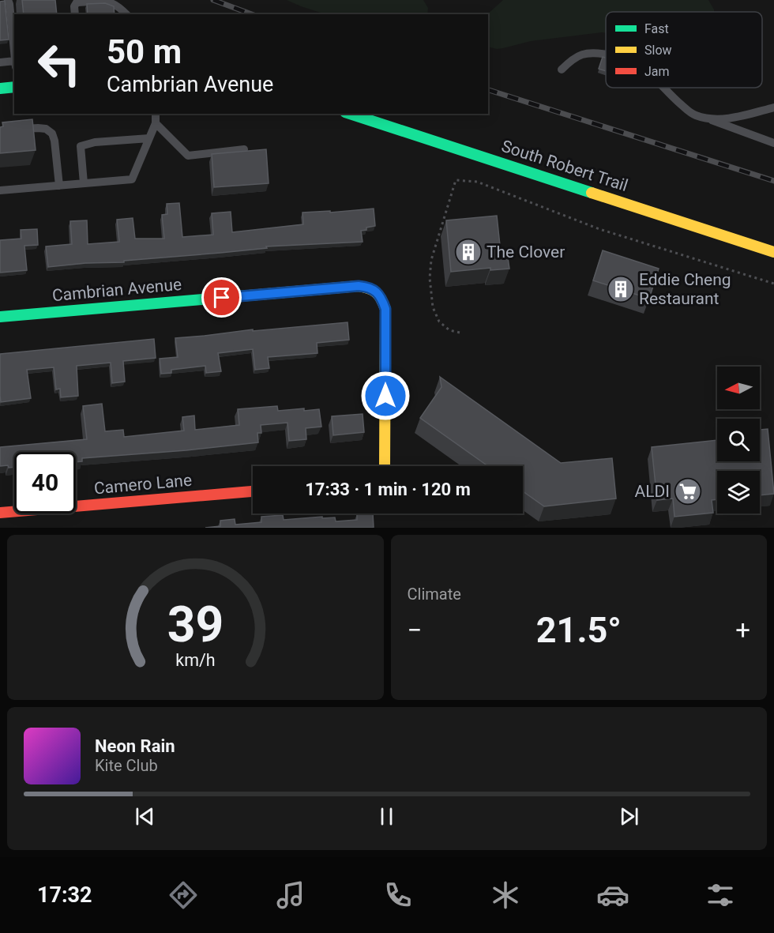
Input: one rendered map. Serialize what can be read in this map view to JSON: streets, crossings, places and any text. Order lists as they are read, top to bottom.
{
  "streets": {
    "street": ["South Robert Trail", "Cambrian Avenue", "Camero Lane"]
  },
  "places": {
    "building": ["The Clover", "Eddie Cheng Restaurant"],
    "supermarket": ["ALDI"]
  },
  "legend": ["Fast", "Slow", "Jam"],
  "north": "left",
  "page": {
    "turn": ["50 m", "Cambrian Avenue"],
    "limit": "40",
    "trip": "17:33 · 1 min · 120 m",
    "tile": "Climate",
    "heat": ["−", "21.5°", "+"],
    "song": ["Neon Rain", "Kite Club"],
    "tabs": "17:32",
    "gauge": ["39", "km/h"]
  }
}
